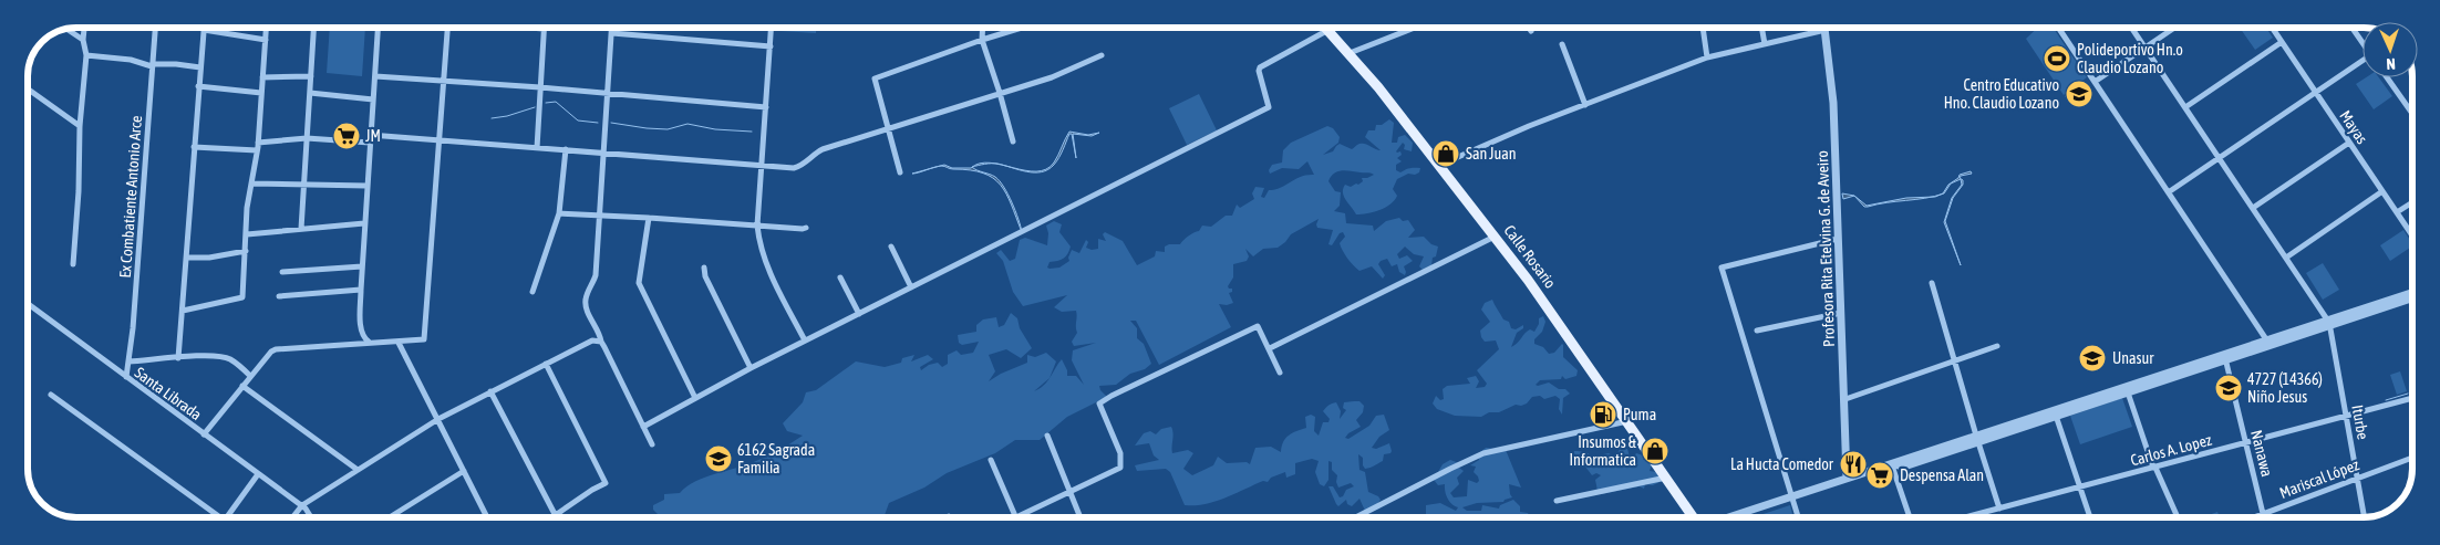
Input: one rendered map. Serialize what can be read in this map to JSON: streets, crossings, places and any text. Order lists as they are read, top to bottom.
{
  "streets": {
    "main road": ["Calle Rosario"],
    "street": [
      "Mayas",
      "Ex Combatiente Antonio Arce",
      "Profesora Rita Etelvina G. de Aveiro",
      "Santa Librada",
      "Iturbe",
      "Carlos A. Lopez",
      "Nanawa",
      "Mariscal López"
    ]
  },
  "crossings": [
    ["Ex Combatiente Antonio Arce", "Santa Librada"],
    ["Iturbe", "Carlos A. Lopez"],
    ["Iturbe", "Mariscal López"],
    ["Carlos A. Lopez", "Nanawa"],
    ["Nanawa", "Mariscal López"]
  ],
  "places": {
    "sports": ["Polideportivo Hn.o Claudio Lozano"],
    "school or university": [
      "Centro Educativo Hno. Claudio Lozano",
      "Unasur",
      "4727 (14366) Niño Jesus",
      "6162 Sagrada Familia"
    ],
    "supermarket": ["JM", "Despensa Alan"],
    "shop": ["San Juan", "Insumos & Informatica"],
    "fuel station": ["Puma"],
    "restaurant": ["La Hucta Comedor"]
  },
  "north": "bottom"
}
